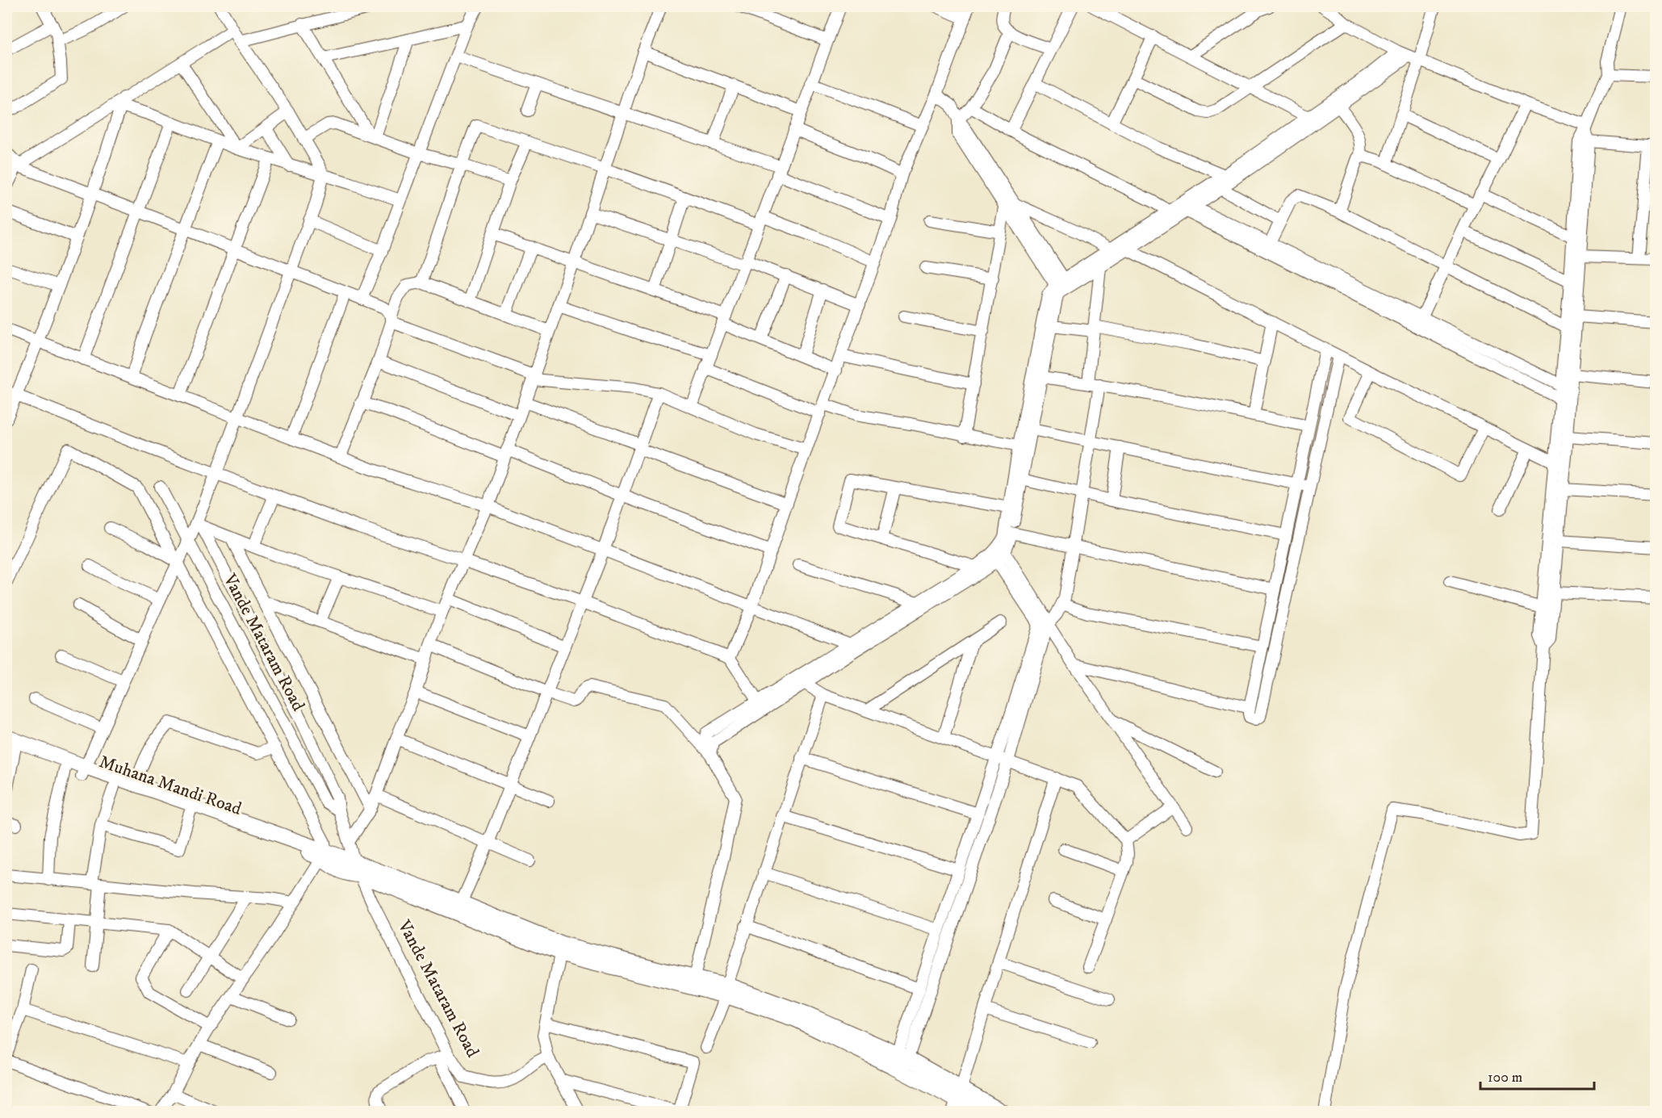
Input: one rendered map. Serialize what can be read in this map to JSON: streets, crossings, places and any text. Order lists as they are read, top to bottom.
{
  "streets": {
    "main road": ["Muhana Mandi Road"],
    "street": ["Vande Mataram Road"]
  },
  "scale_bar": "100 m"
}
